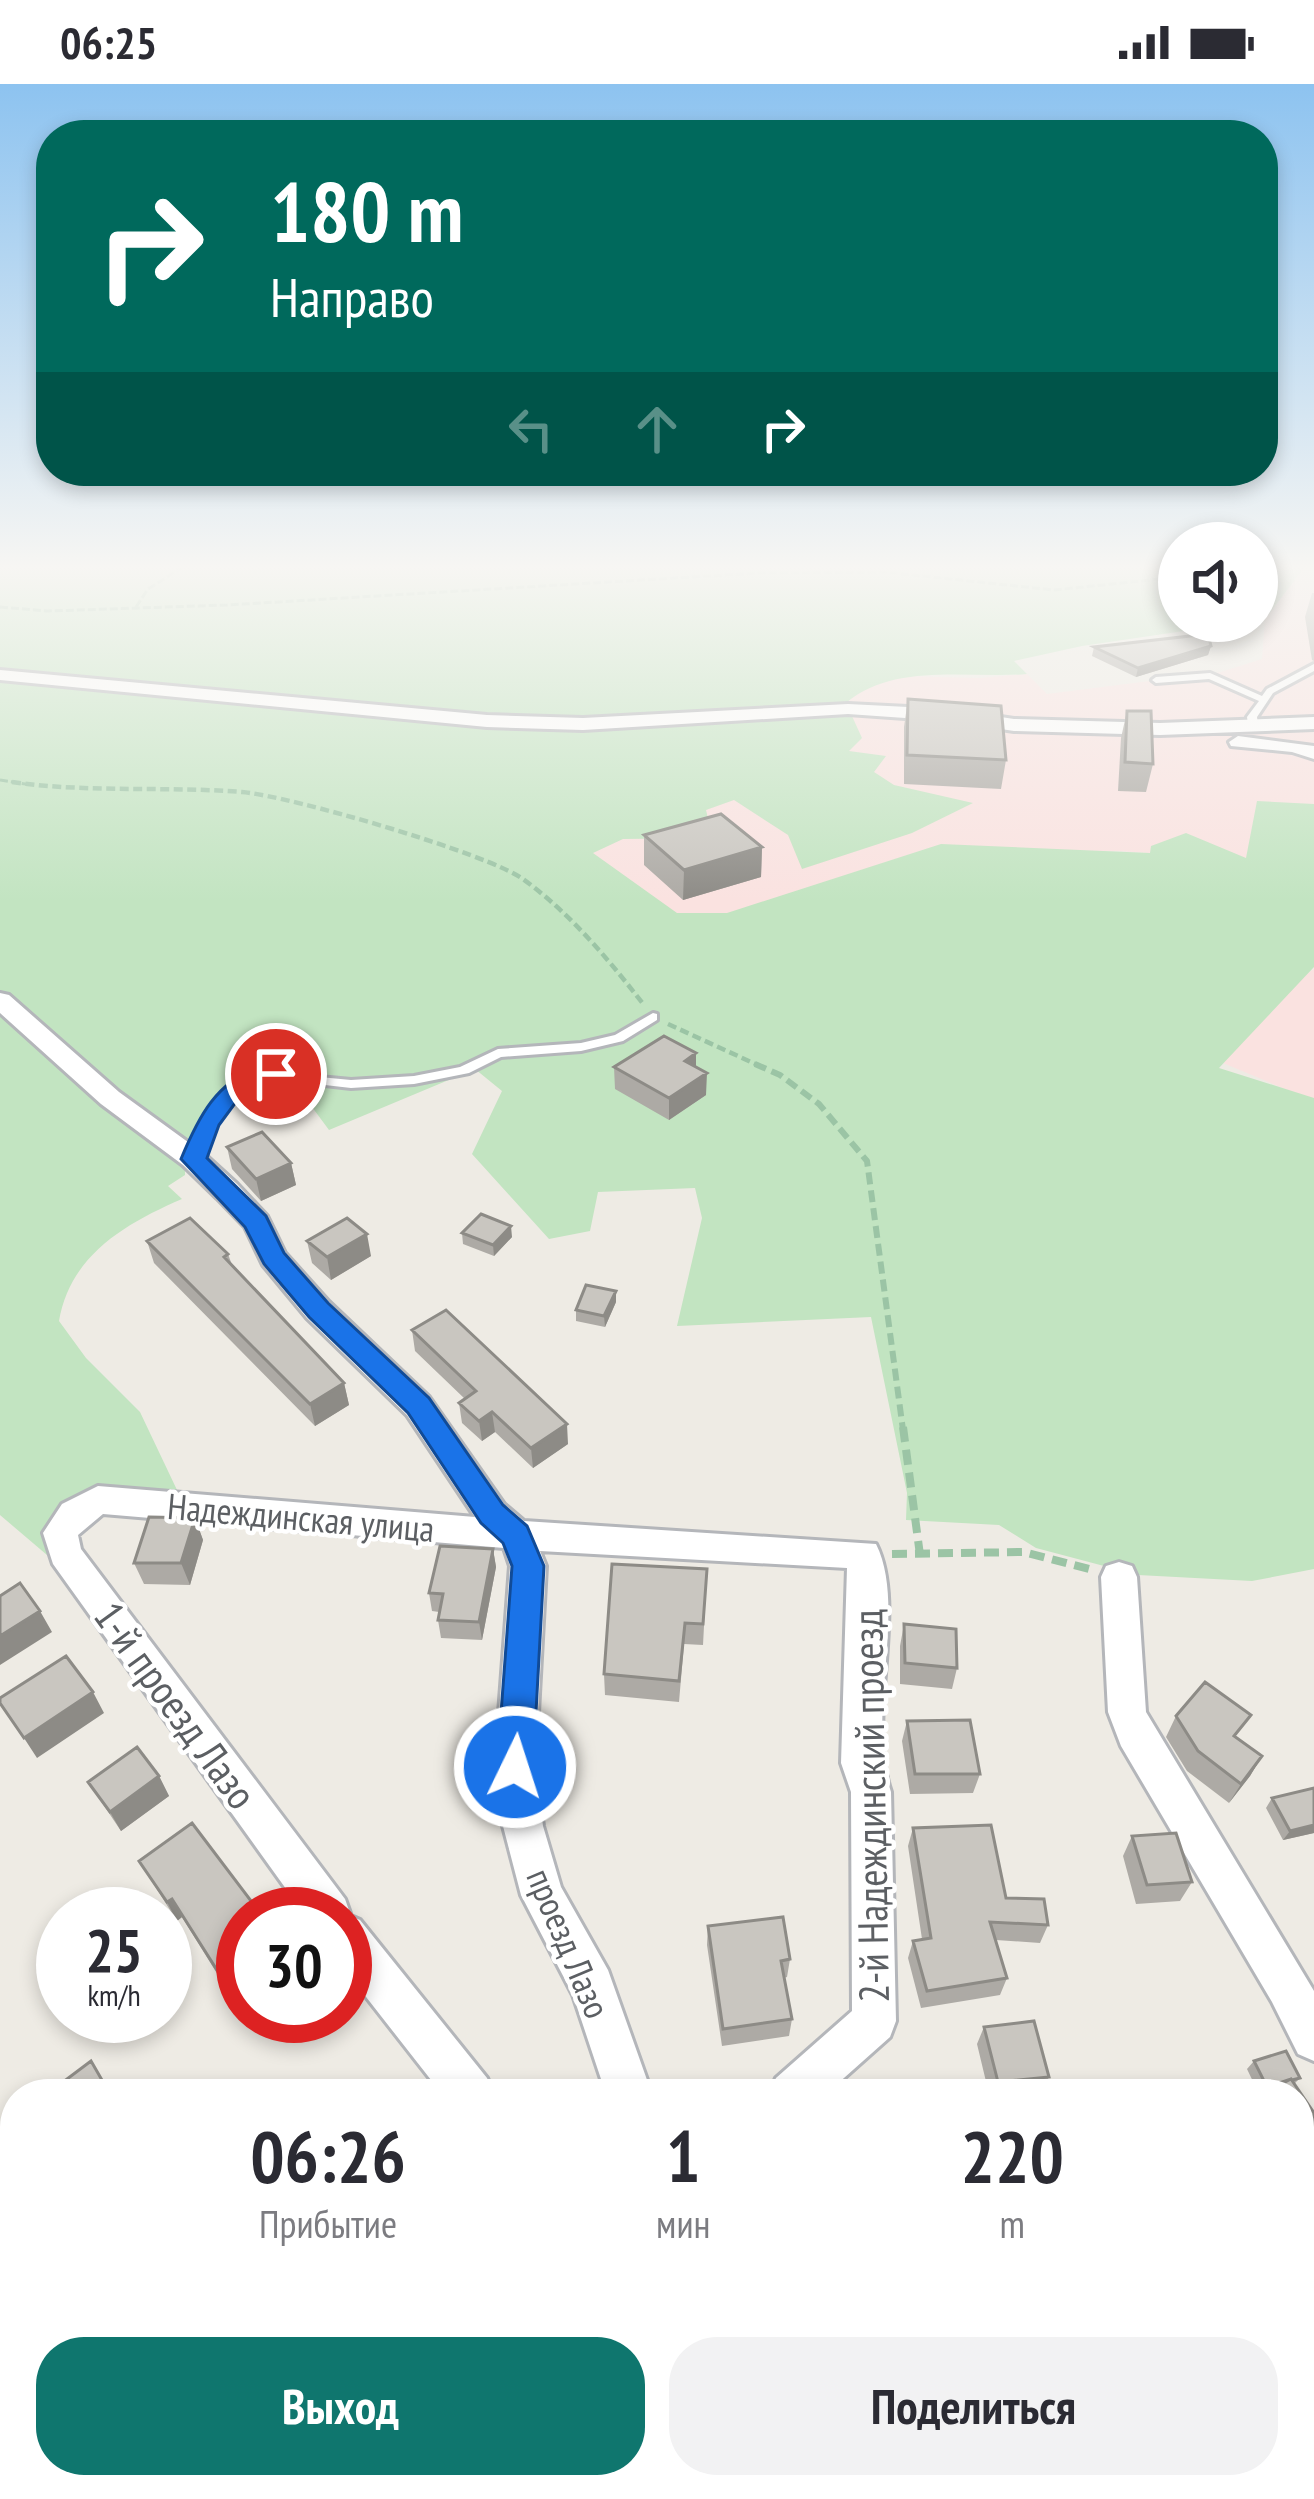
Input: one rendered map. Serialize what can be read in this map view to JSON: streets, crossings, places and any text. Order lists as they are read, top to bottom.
{
  "streets": {
    "street": [
      "Надеждинская улица",
      "1-й проезд Лазо",
      "2-й Надеждинский проезд",
      "проезд Лазо"
    ]
  },
  "crossings": [
    ["Надеждинская улица", "1-й проезд Лазо"],
    ["Надеждинская улица", "2-й Надеждинский проезд"],
    ["Надеждинская улица", "проезд Лазо"]
  ],
  "page": {
    "status": "06:25",
    "turn": ["180 m", "Направо"],
    "speed": "25 km/h",
    "limit": "30",
    "eta": [
      "06:26",
      "Прибытие",
      "1",
      "мин",
      "220",
      "m"
    ],
    "buttons": ["Выход", "Поделиться"]
  }
}
